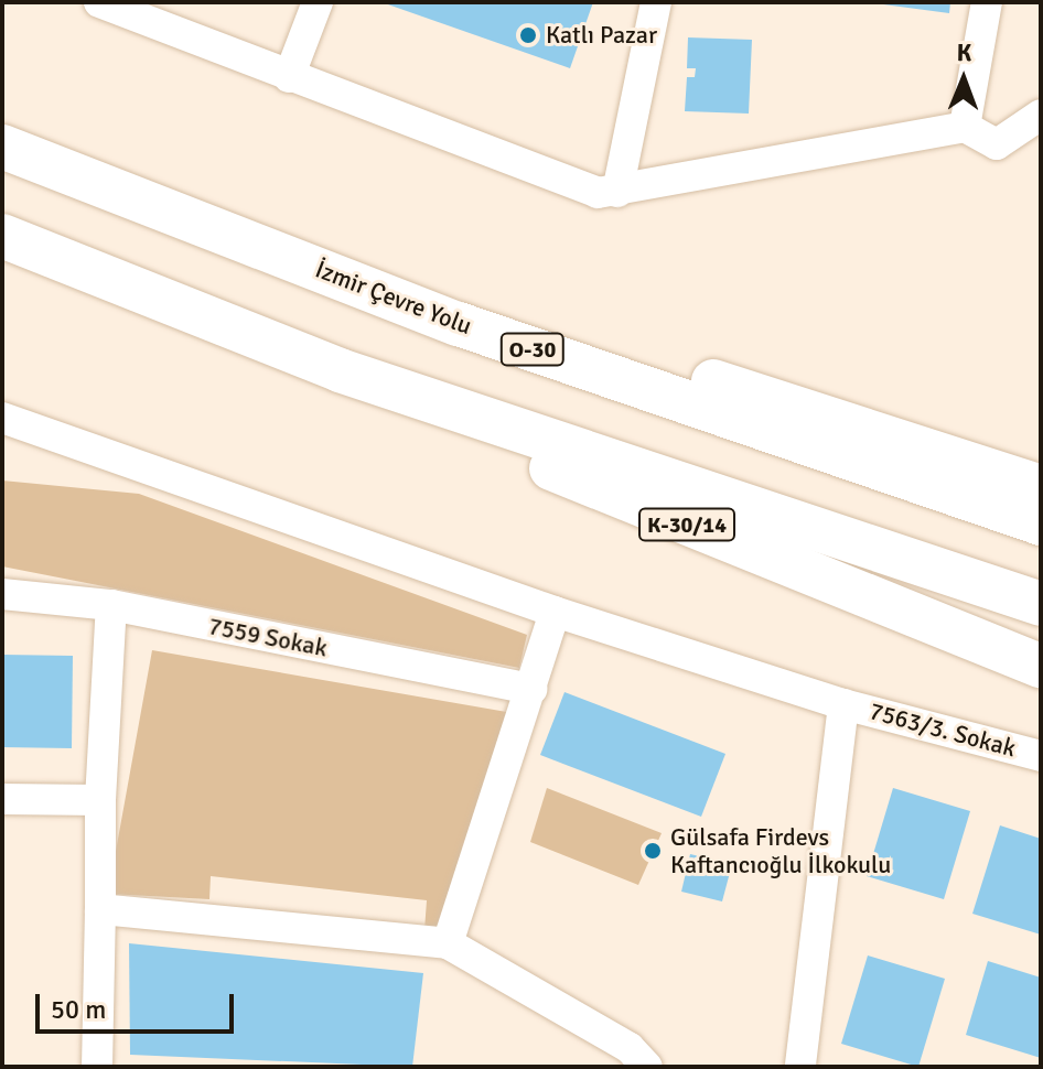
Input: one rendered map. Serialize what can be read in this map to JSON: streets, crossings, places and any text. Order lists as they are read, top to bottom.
{
  "streets": {
    "highway": ["İzmir Çevre Yolu", "O-30", "K-30/14"],
    "street": ["7559 Sokak", "7563/3. Sokak"]
  },
  "places": ["Katlı Pazar", "Gülsafa Firdevs Kaftancıoğlu İlkokulu"],
  "scale_bar": "50 m",
  "north": "top"
}
